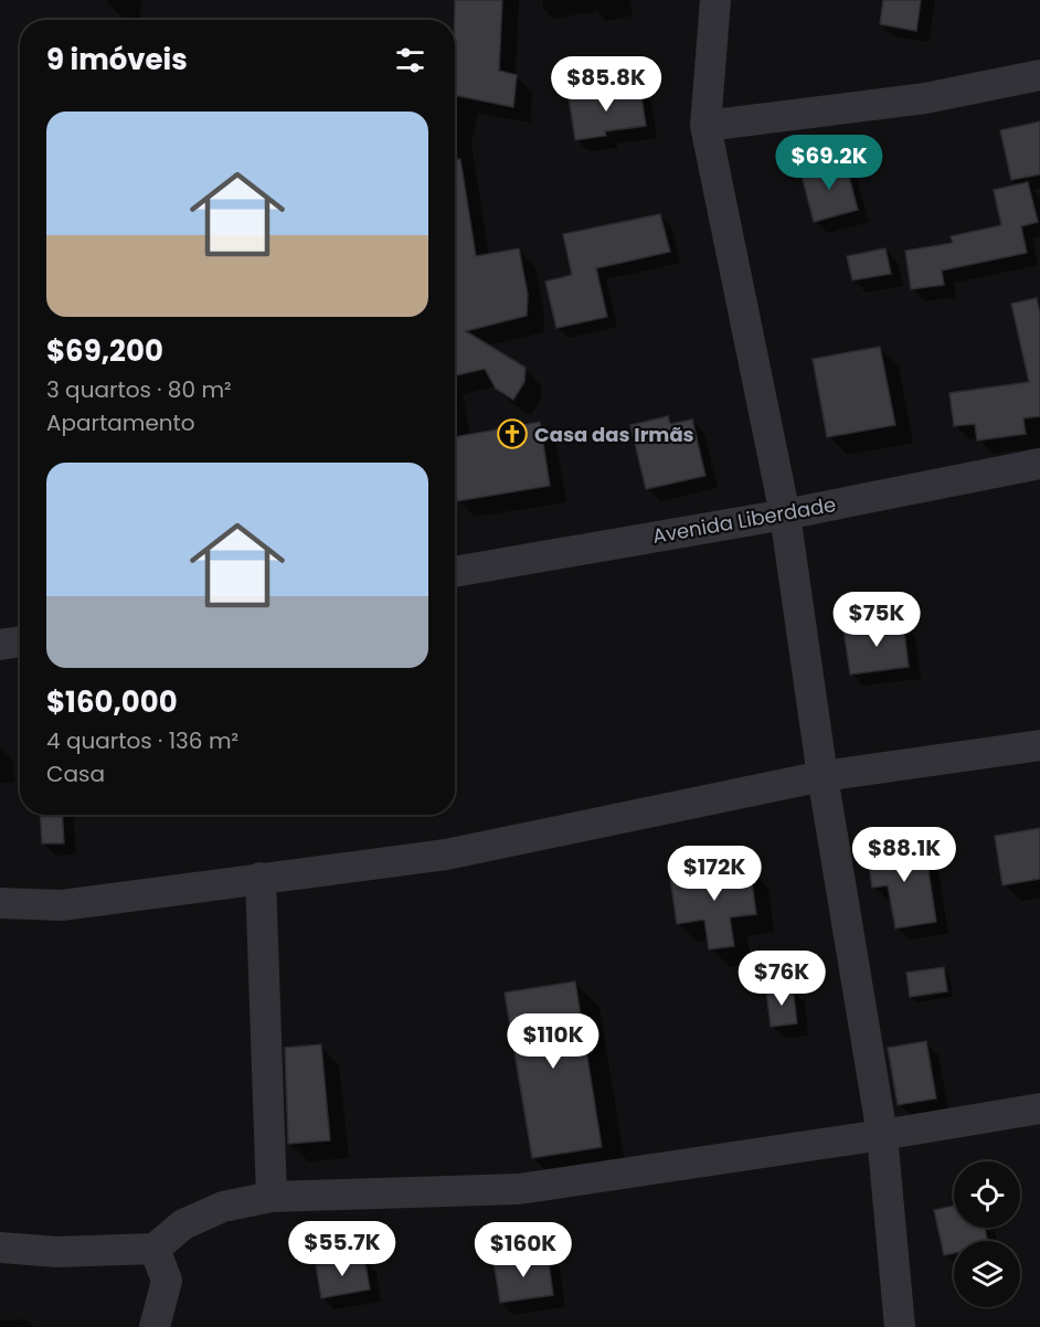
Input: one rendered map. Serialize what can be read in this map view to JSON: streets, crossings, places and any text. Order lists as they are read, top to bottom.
{
  "streets": {
    "street": ["Avenida Liberdade"]
  },
  "places": {
    "church": ["Casa das Irmãs"]
  },
  "page": {
    "heading": "9 imóveis",
    "price": [
      "$85.8K",
      "$69.2K",
      "$75K",
      "$88.1K",
      "$172K",
      "$76K",
      "$110K",
      "$55.7K",
      "$160K"
    ],
    "list": [
      {
        "name": "$69,200",
        "note": "3 quartos · 80 m² · Apartamento"
      },
      {
        "name": "$160,000",
        "note": "4 quartos · 136 m² · Casa"
      }
    ]
  }
}
